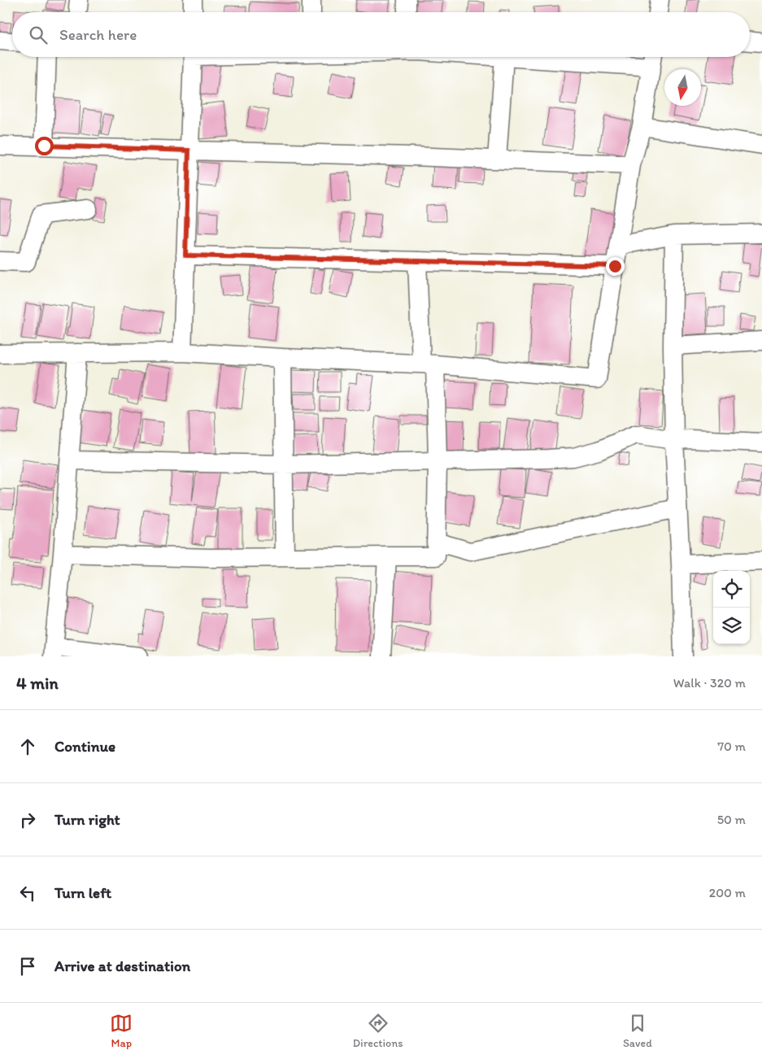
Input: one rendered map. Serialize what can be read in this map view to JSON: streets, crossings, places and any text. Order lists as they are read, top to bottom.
{
  "north": "bottom",
  "page": {
    "search": "Search here",
    "heading": ["4 min", "Walk · 320 m"],
    "list": [
      ["Continue", "70 m"],
      ["Turn right", "50 m"],
      ["Turn left", "200 m"],
      "Arrive at destination"
    ],
    "nav": ["Map", "Directions", "Saved"]
  }
}
